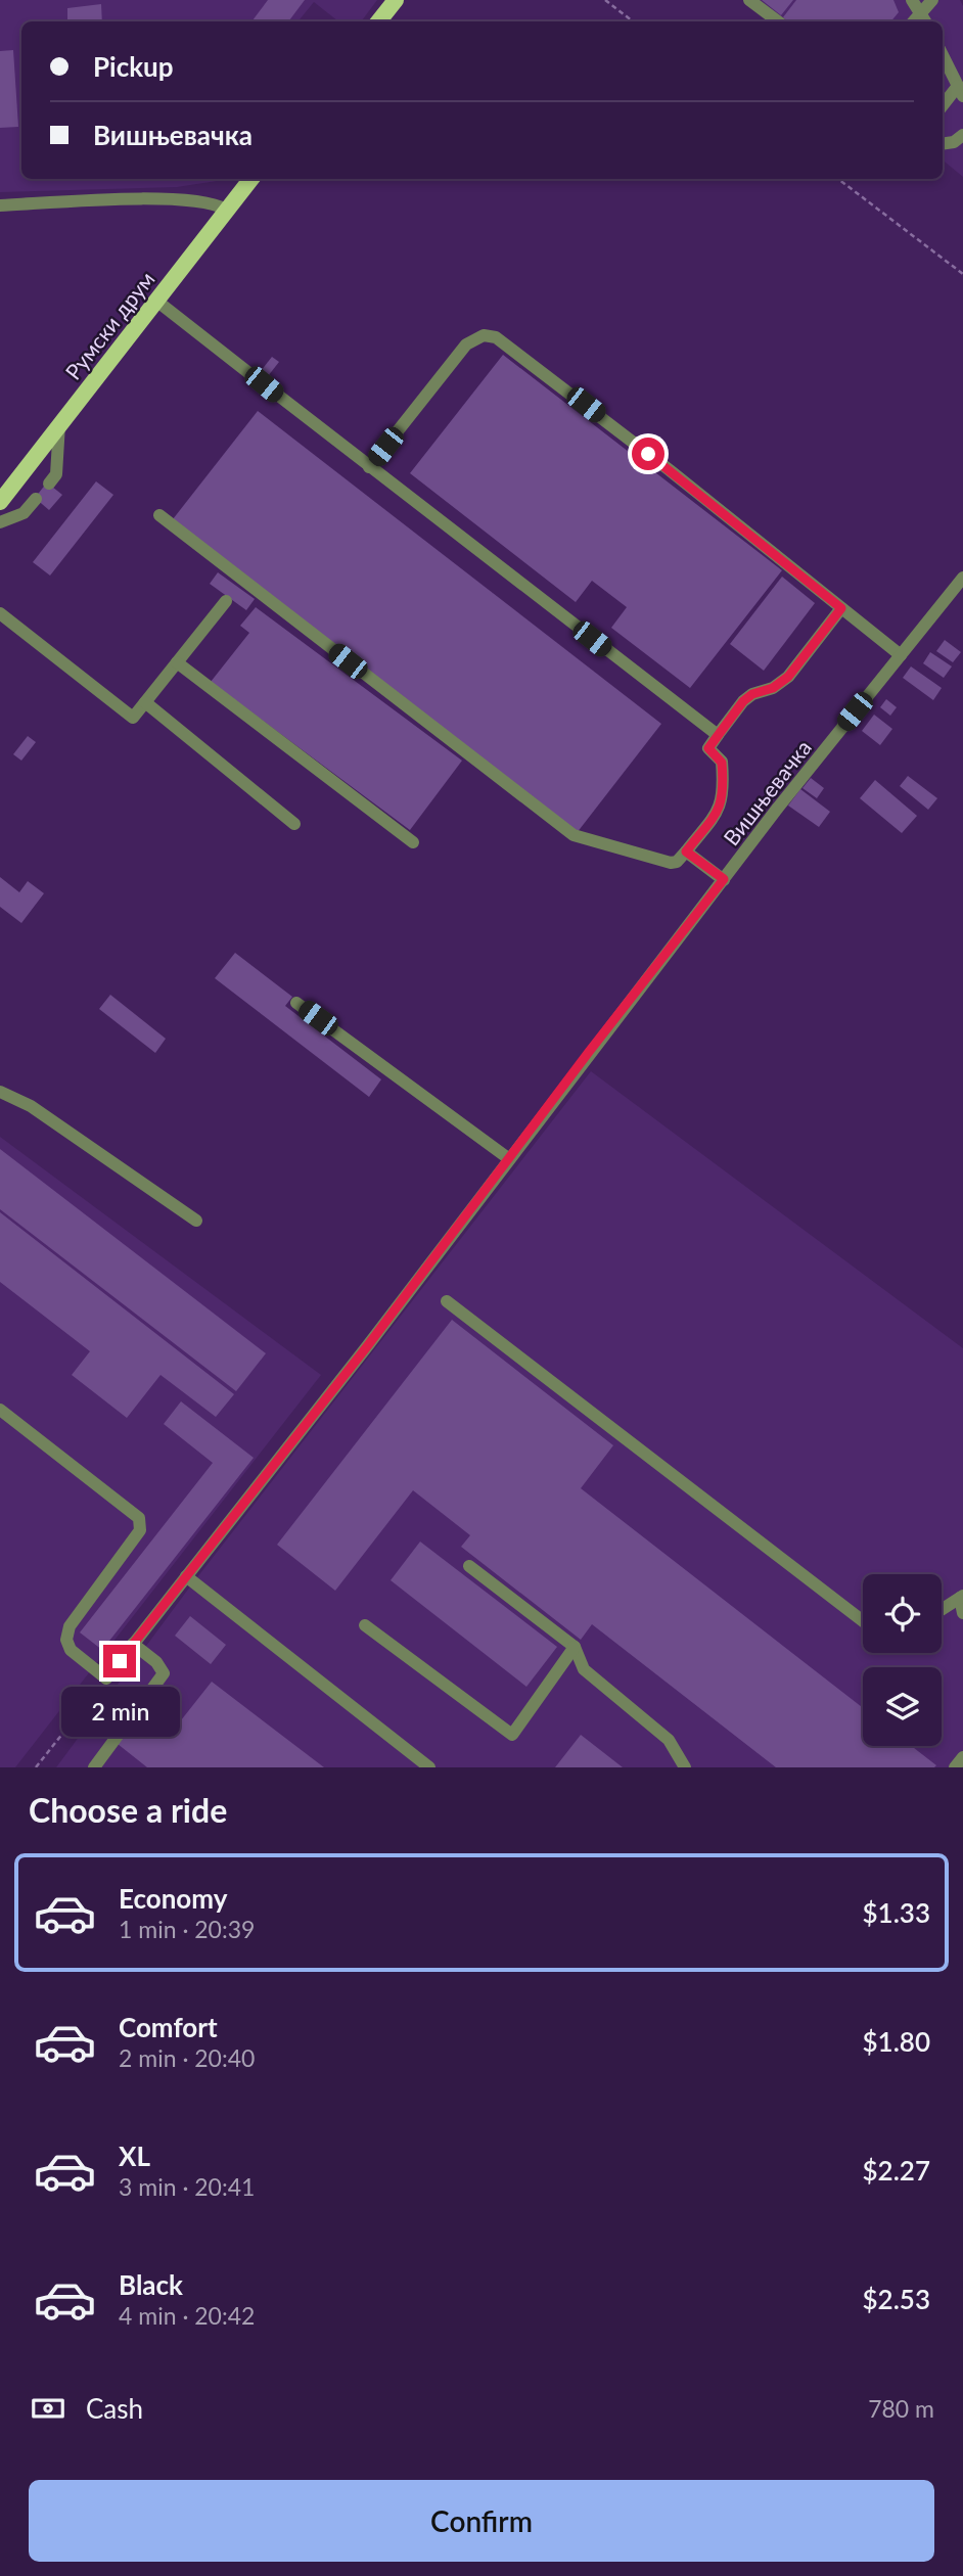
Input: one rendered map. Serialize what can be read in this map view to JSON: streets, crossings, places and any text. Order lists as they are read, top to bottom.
{
  "streets": {
    "main road": ["Румски друм"],
    "street": ["Вишњевачка"]
  },
  "page": {
    "banner": ["Pickup", "Вишњевачка"],
    "bubble": "2 min",
    "heading": "Choose a ride",
    "list": [
      {
        "name": "Economy",
        "note": "1 min · 20:39",
        "value": "$1.33"
      },
      {
        "name": "Comfort",
        "note": "2 min · 20:40",
        "value": "$1.80"
      },
      {
        "name": "XL",
        "note": "3 min · 20:41",
        "value": "$2.27"
      },
      {
        "name": "Black",
        "note": "4 min · 20:42",
        "value": "$2.53"
      }
    ],
    "pay": ["Cash", "780 m"],
    "buttons": "Confirm"
  }
}
